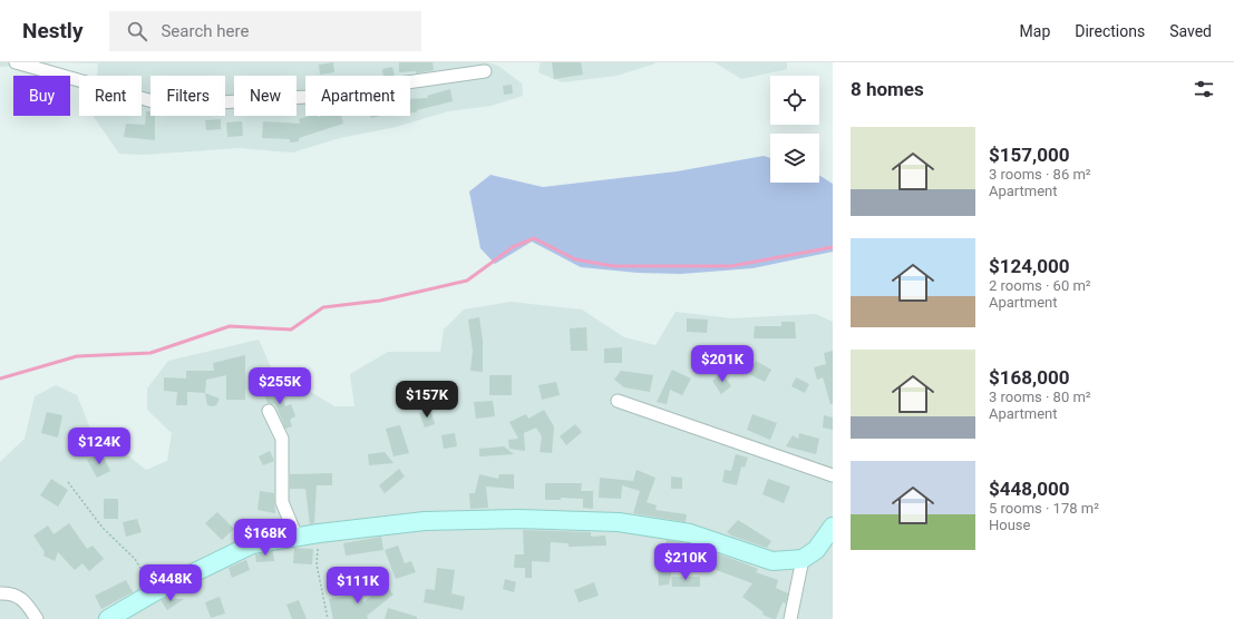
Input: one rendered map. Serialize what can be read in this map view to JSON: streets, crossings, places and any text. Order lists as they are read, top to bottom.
{
  "page": {
    "header": "Nestly",
    "search": "Search here",
    "nav": ["Map", "Directions", "Saved"],
    "heading": "8 homes",
    "chip": [
      "Buy",
      "Rent",
      "Filters",
      "New",
      "Apartment"
    ],
    "list": [
      {
        "name": "$157,000",
        "note": "3 rooms · 86 m² · Apartment"
      },
      {
        "name": "$124,000",
        "note": "2 rooms · 60 m² · Apartment"
      },
      {
        "name": "$168,000",
        "note": "3 rooms · 80 m² · Apartment"
      },
      {
        "name": "$448,000",
        "note": "5 rooms · 178 m² · House"
      }
    ],
    "price": [
      "$201K",
      "$255K",
      "$157K",
      "$124K",
      "$168K",
      "$210K",
      "$448K",
      "$111K"
    ]
  }
}
